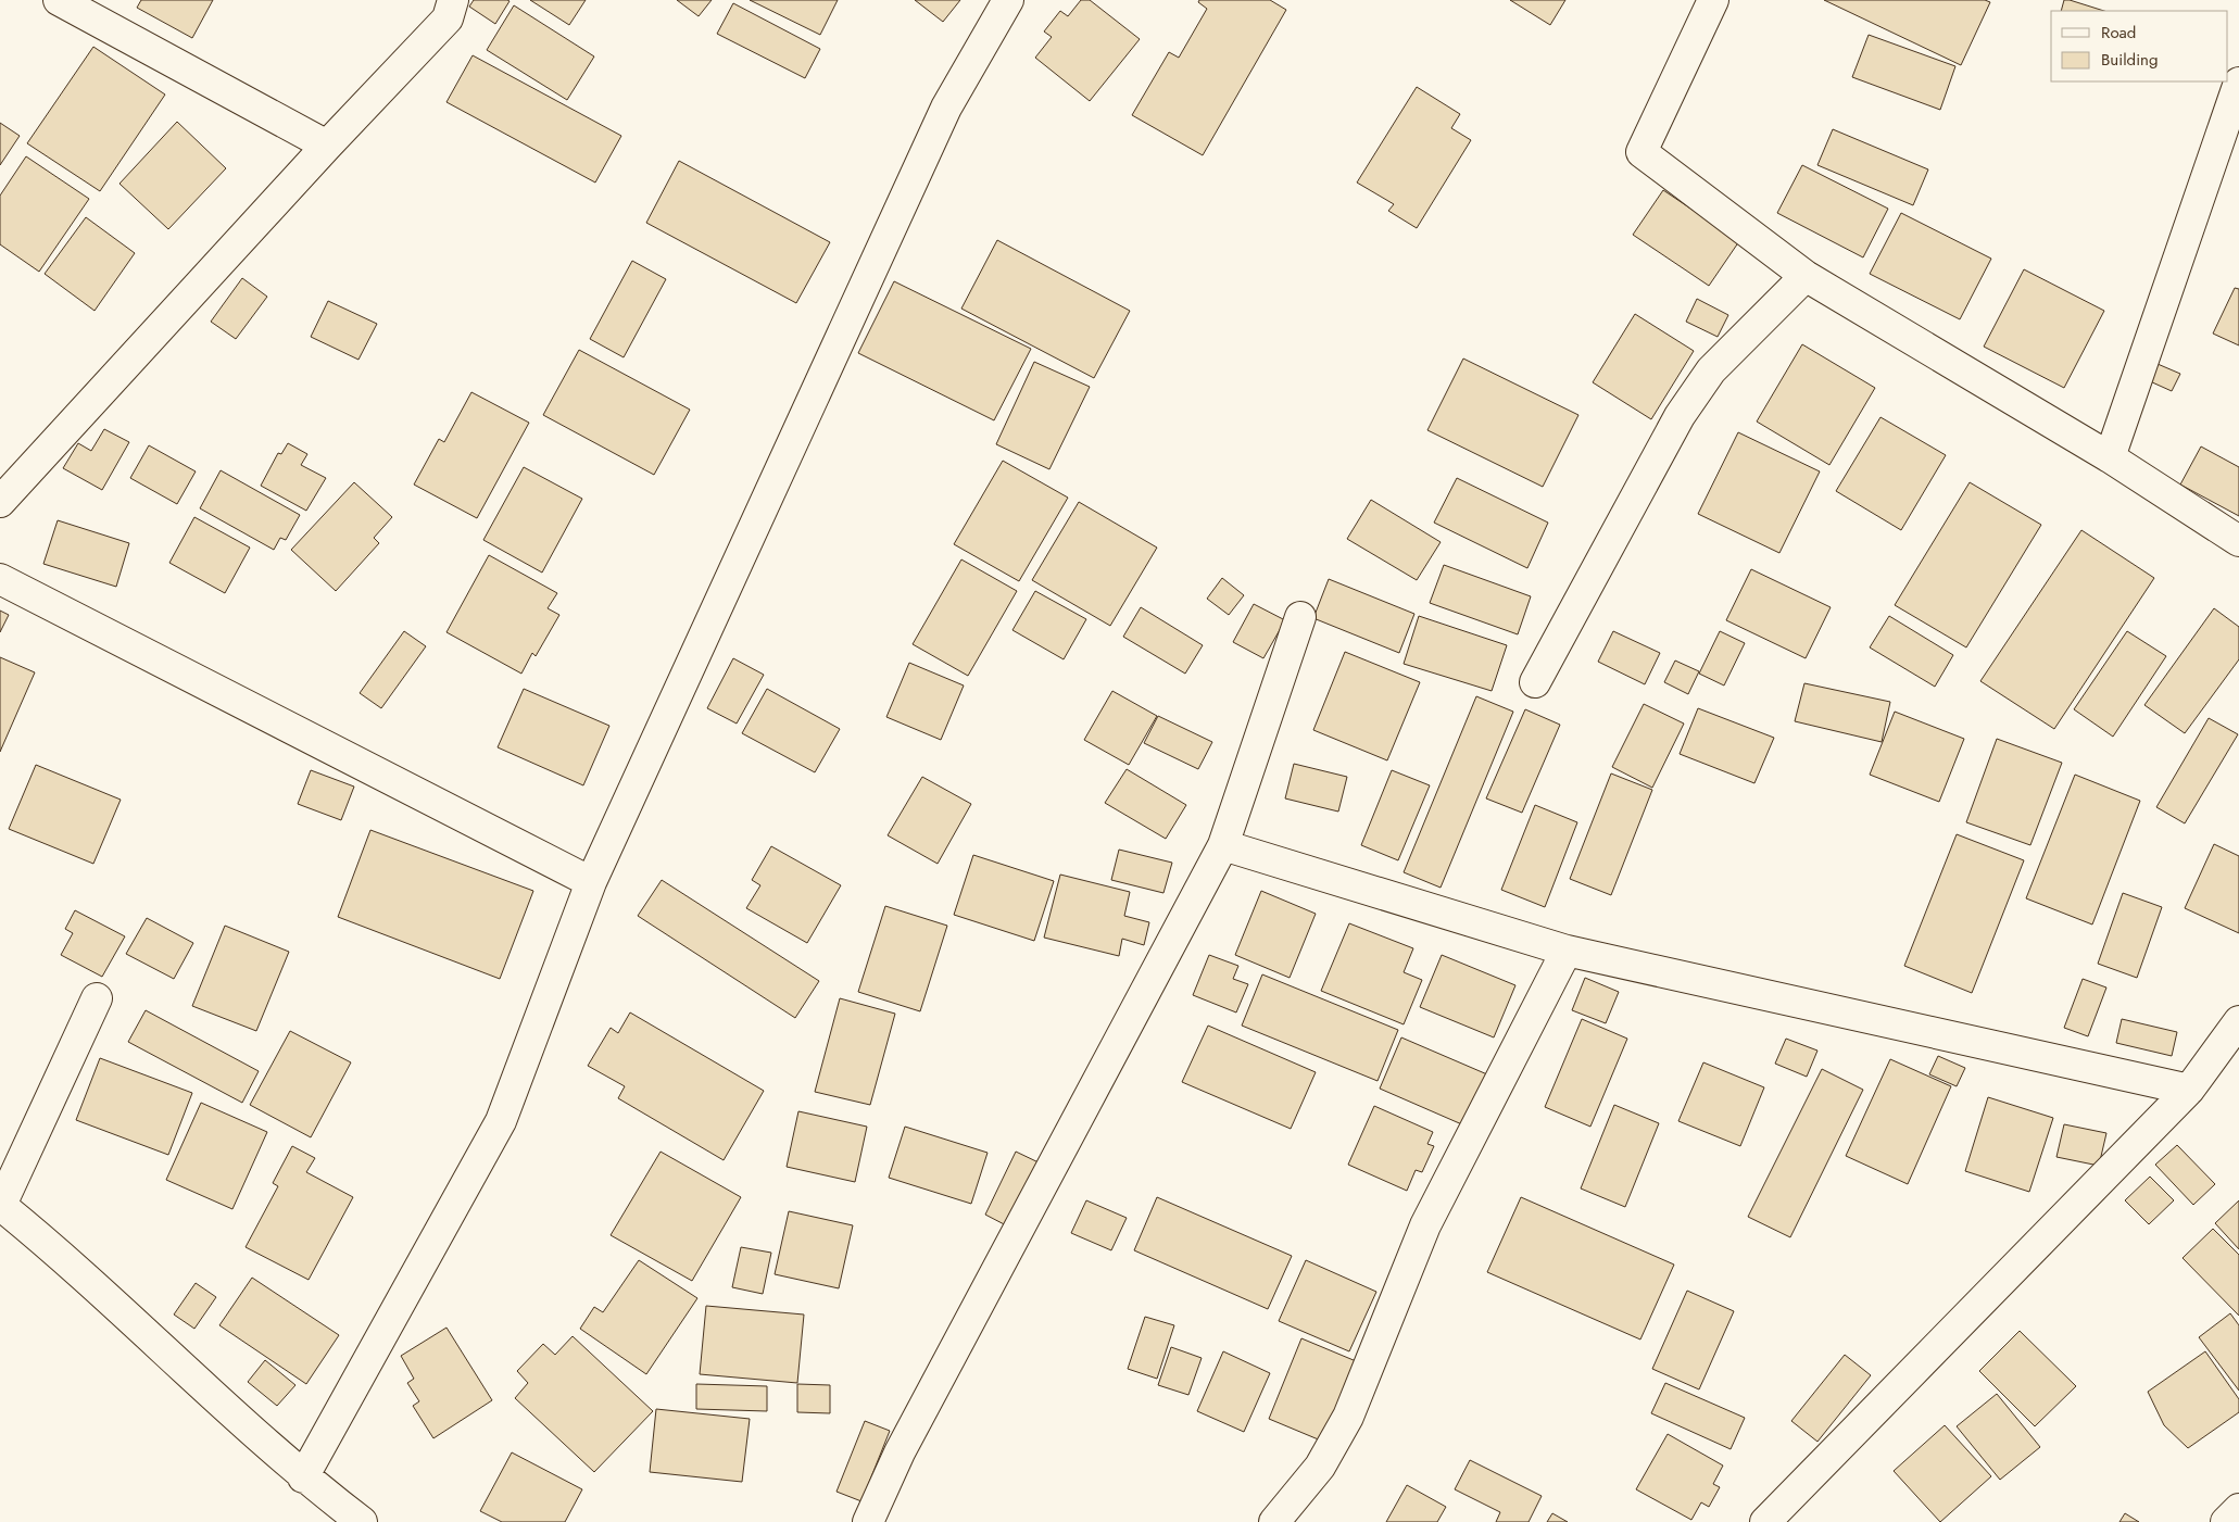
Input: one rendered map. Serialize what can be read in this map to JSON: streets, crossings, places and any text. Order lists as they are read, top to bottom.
{
  "legend": ["Road", "Building"]
}
